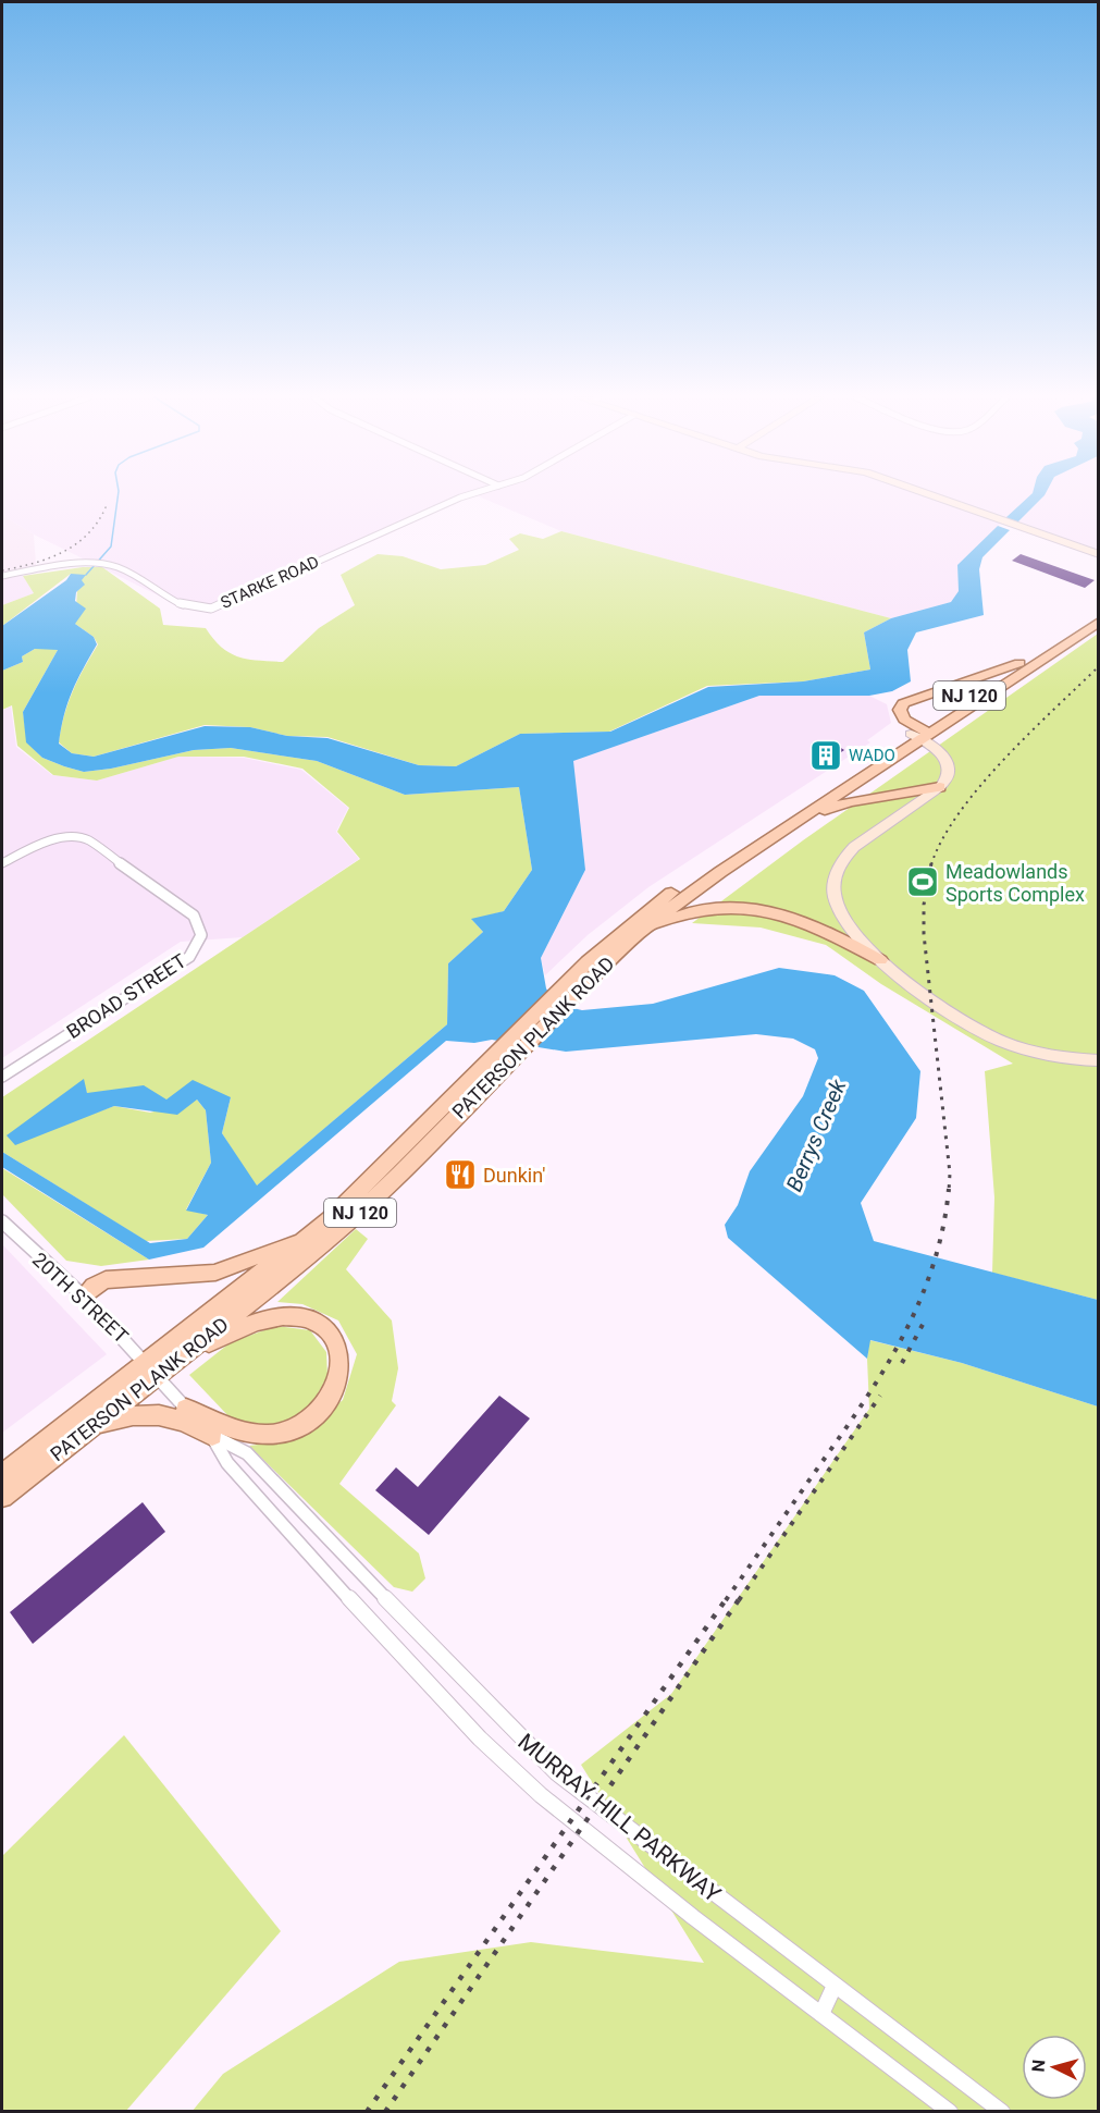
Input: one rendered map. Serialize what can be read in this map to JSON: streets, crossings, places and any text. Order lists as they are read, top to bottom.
{
  "streets": {
    "main road": ["NJ 120", "PATERSON PLANK ROAD"],
    "street": [
      "STARKE ROAD",
      "BROAD STREET",
      "20TH STREET",
      "MURRAY HILL PARKWAY"
    ]
  },
  "crossings": [
    ["PATERSON PLANK ROAD", "20TH STREET"],
    ["PATERSON PLANK ROAD", "MURRAY HILL PARKWAY"],
    ["20TH STREET", "MURRAY HILL PARKWAY"]
  ],
  "water": ["Berrys Creek"],
  "places": {
    "building": ["WADO"],
    "sports": ["Meadowlands Sports Complex"],
    "restaurant": ["Dunkin'"]
  },
  "north": "left"
}
